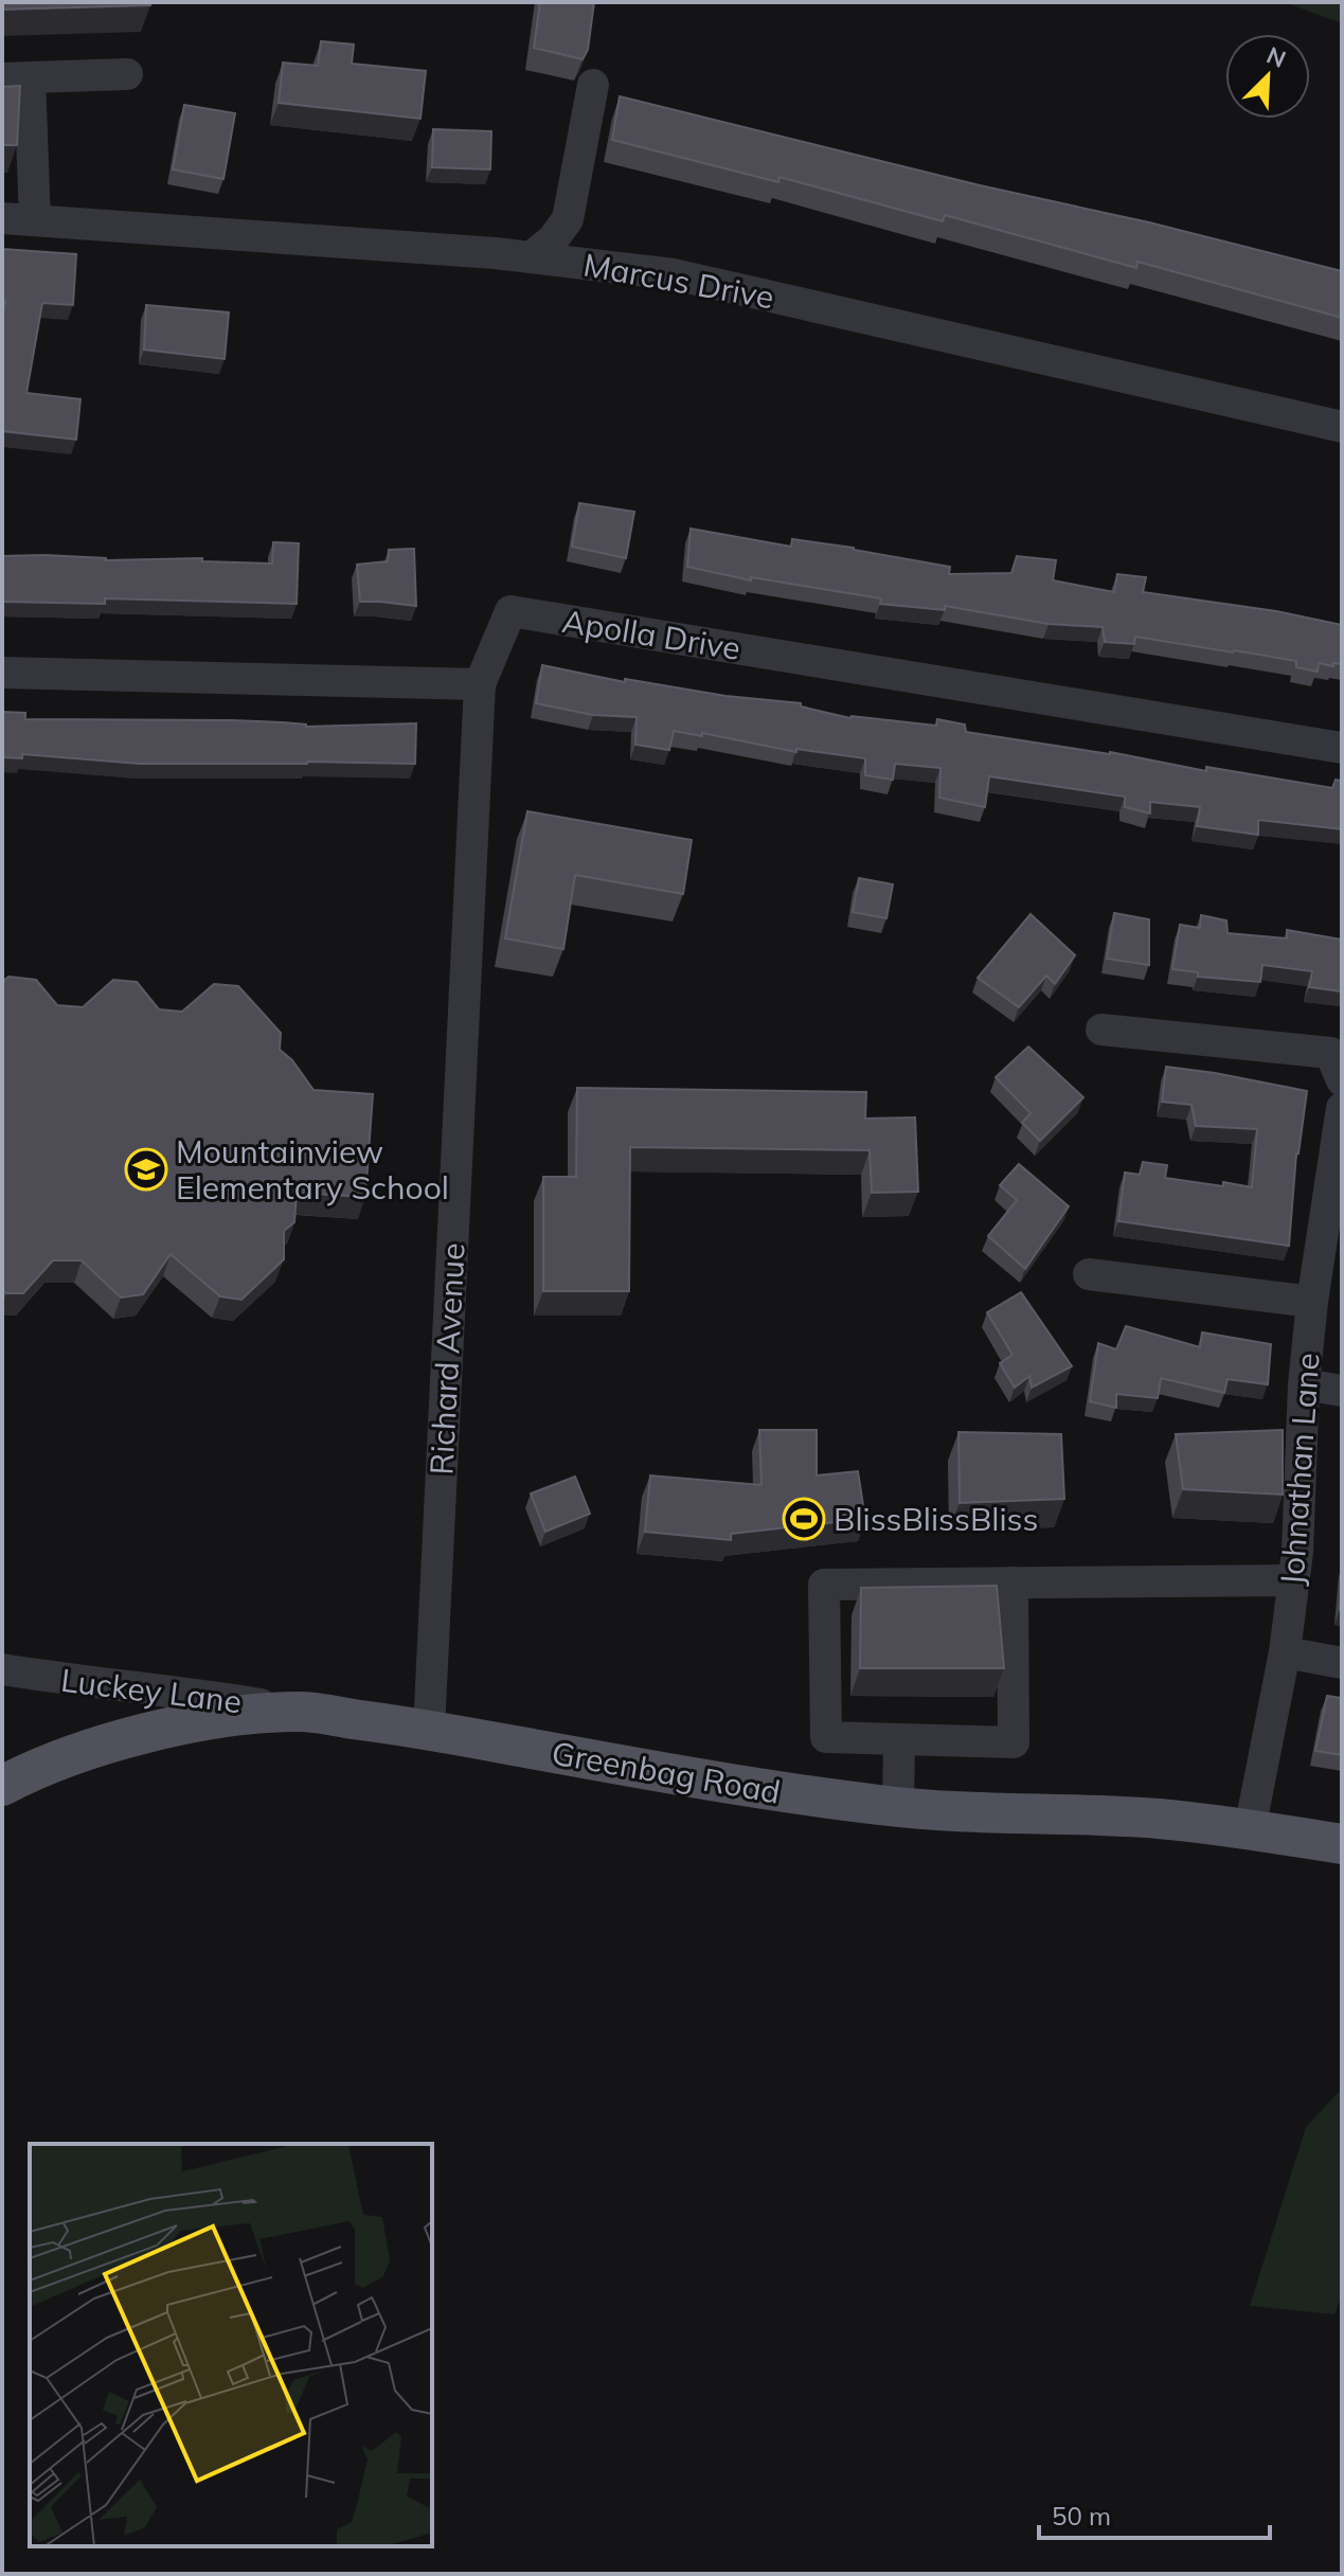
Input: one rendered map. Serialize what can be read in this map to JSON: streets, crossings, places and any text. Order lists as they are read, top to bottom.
{
  "streets": {
    "main road": ["Greenbag Road"],
    "street": [
      "Marcus Drive",
      "Apolla Drive",
      "Richard Avenue",
      "Johnathan Lane",
      "Luckey Lane"
    ]
  },
  "crossings": [
    ["Apolla Drive", "Richard Avenue"],
    ["Richard Avenue", "Greenbag Road"],
    ["Johnathan Lane", "Greenbag Road"],
    ["Luckey Lane", "Greenbag Road"]
  ],
  "places": {
    "school or university": ["Mountainview Elementary School"],
    "sports": ["BlissBlissBliss"]
  },
  "scale_bar": "50 m",
  "north": "top right"
}
